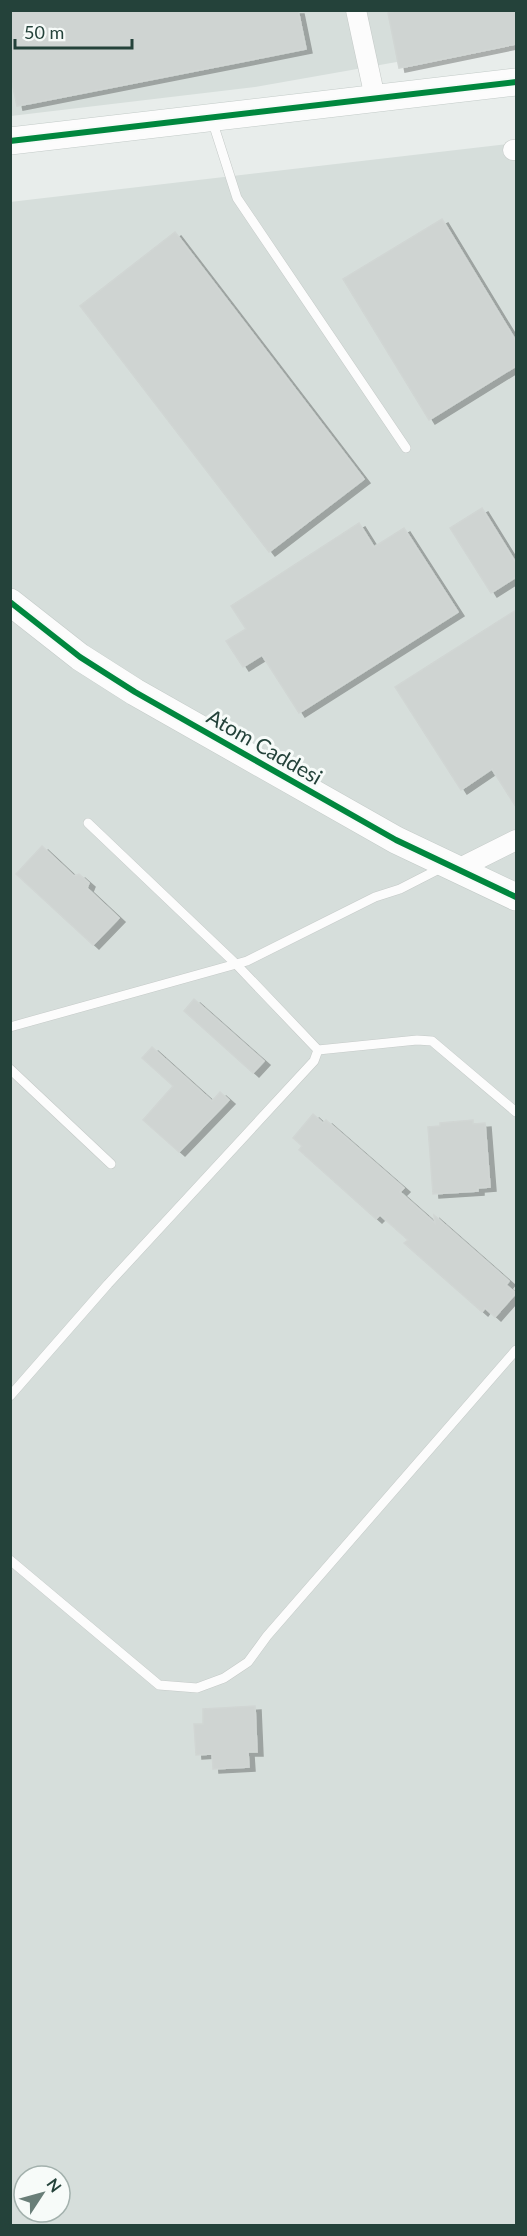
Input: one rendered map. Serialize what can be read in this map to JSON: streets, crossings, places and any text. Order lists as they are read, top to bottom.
{
  "streets": {
    "street": ["Atom Caddesi"]
  },
  "scale_bar": "50 m",
  "north": "top right"
}
